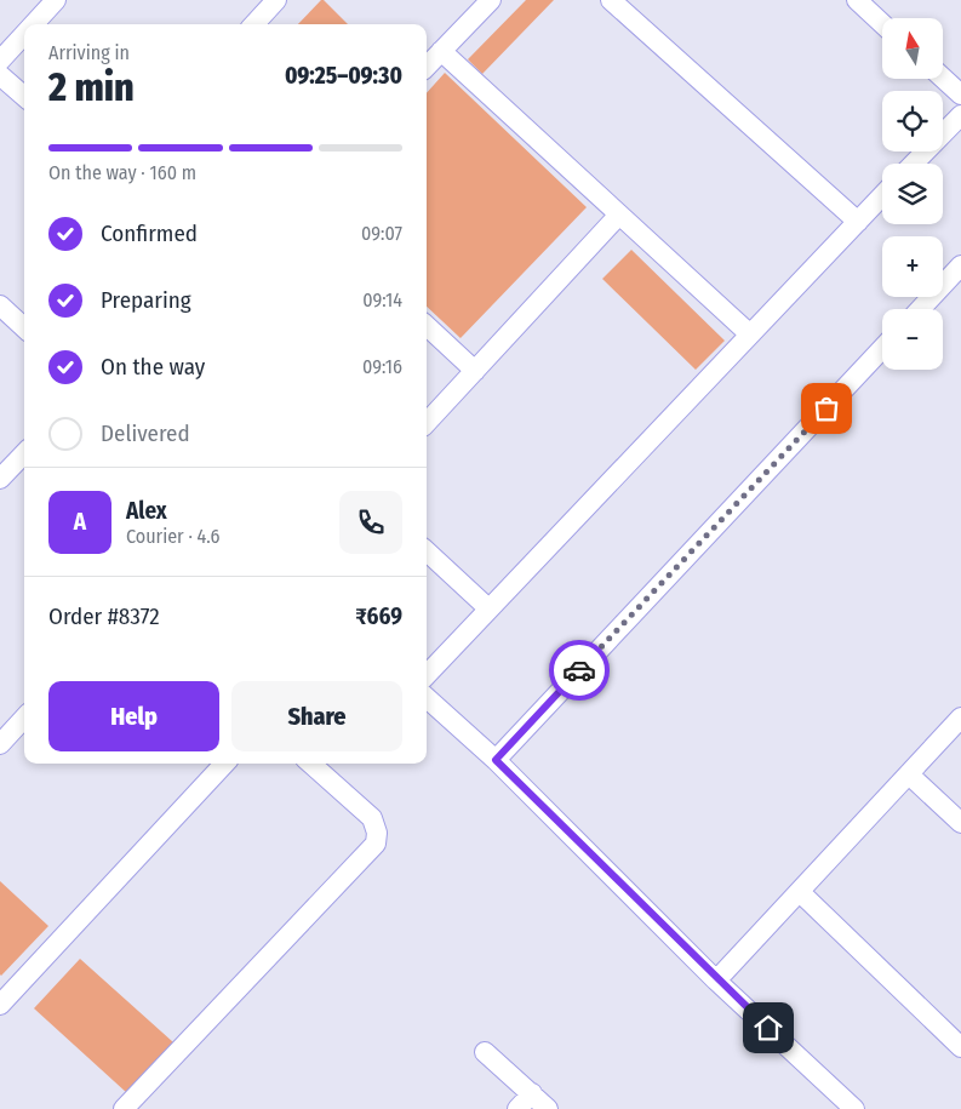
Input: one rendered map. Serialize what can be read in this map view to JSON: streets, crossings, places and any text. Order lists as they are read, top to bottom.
{
  "north": "top",
  "page": {
    "map_buttons": ["+", "−"],
    "heading": ["2 min", "Arriving in", "09:25–09:30"],
    "panel": [
      "Alex",
      "Courier · 4.6",
      "Order #8372",
      "₹669"
    ],
    "bar": "On the way · 160 m",
    "list": [
      ["Confirmed", "09:07"],
      ["Preparing", "09:14"],
      ["On the way", "09:16"],
      "Delivered"
    ],
    "round": "A",
    "buttons": ["Help", "Share"]
  }
}
